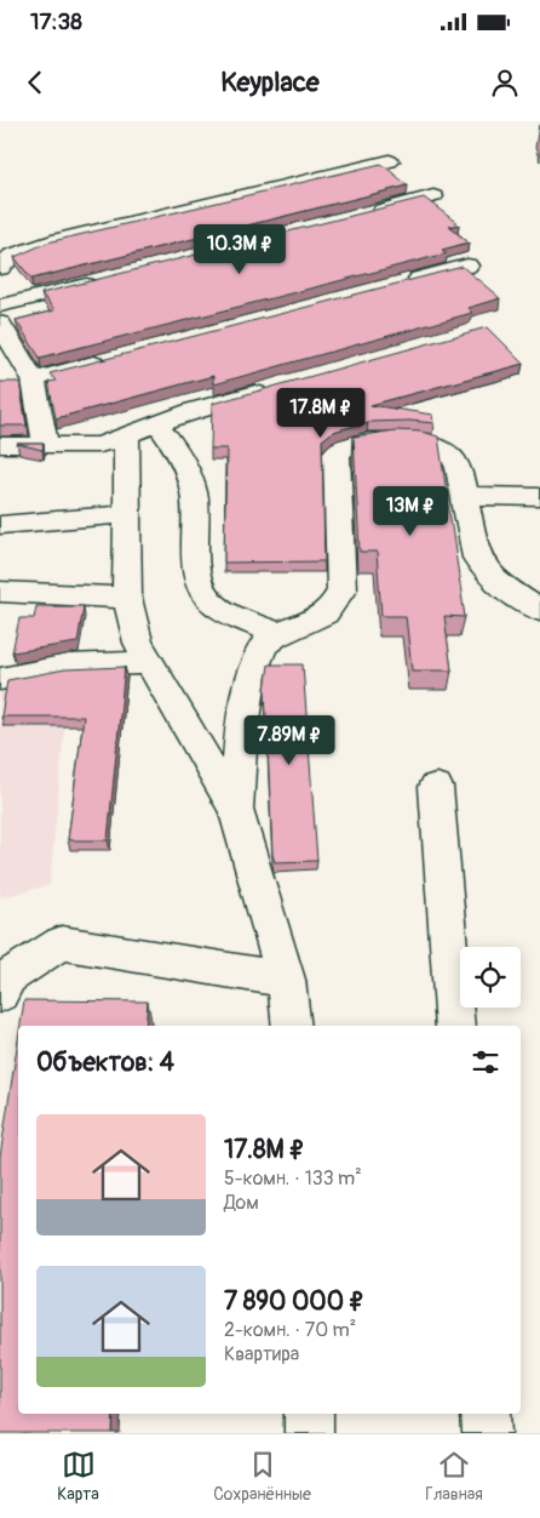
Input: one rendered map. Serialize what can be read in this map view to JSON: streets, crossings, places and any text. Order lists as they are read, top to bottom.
{
  "page": {
    "status": "17:38",
    "header": "Keyplace",
    "price": [
      "10.3M ₽",
      "17.8M ₽",
      "13M ₽",
      "7.89M ₽"
    ],
    "heading": "Объектов: 4",
    "list": [
      {
        "name": "17.8M ₽",
        "note": "5-комн. · 133 m² · Дом"
      },
      {
        "name": "7 890 000 ₽",
        "note": "2-комн. · 70 m² · Квартира"
      }
    ],
    "tabs": ["Карта", "Сохранённые", "Главная"]
  }
}
